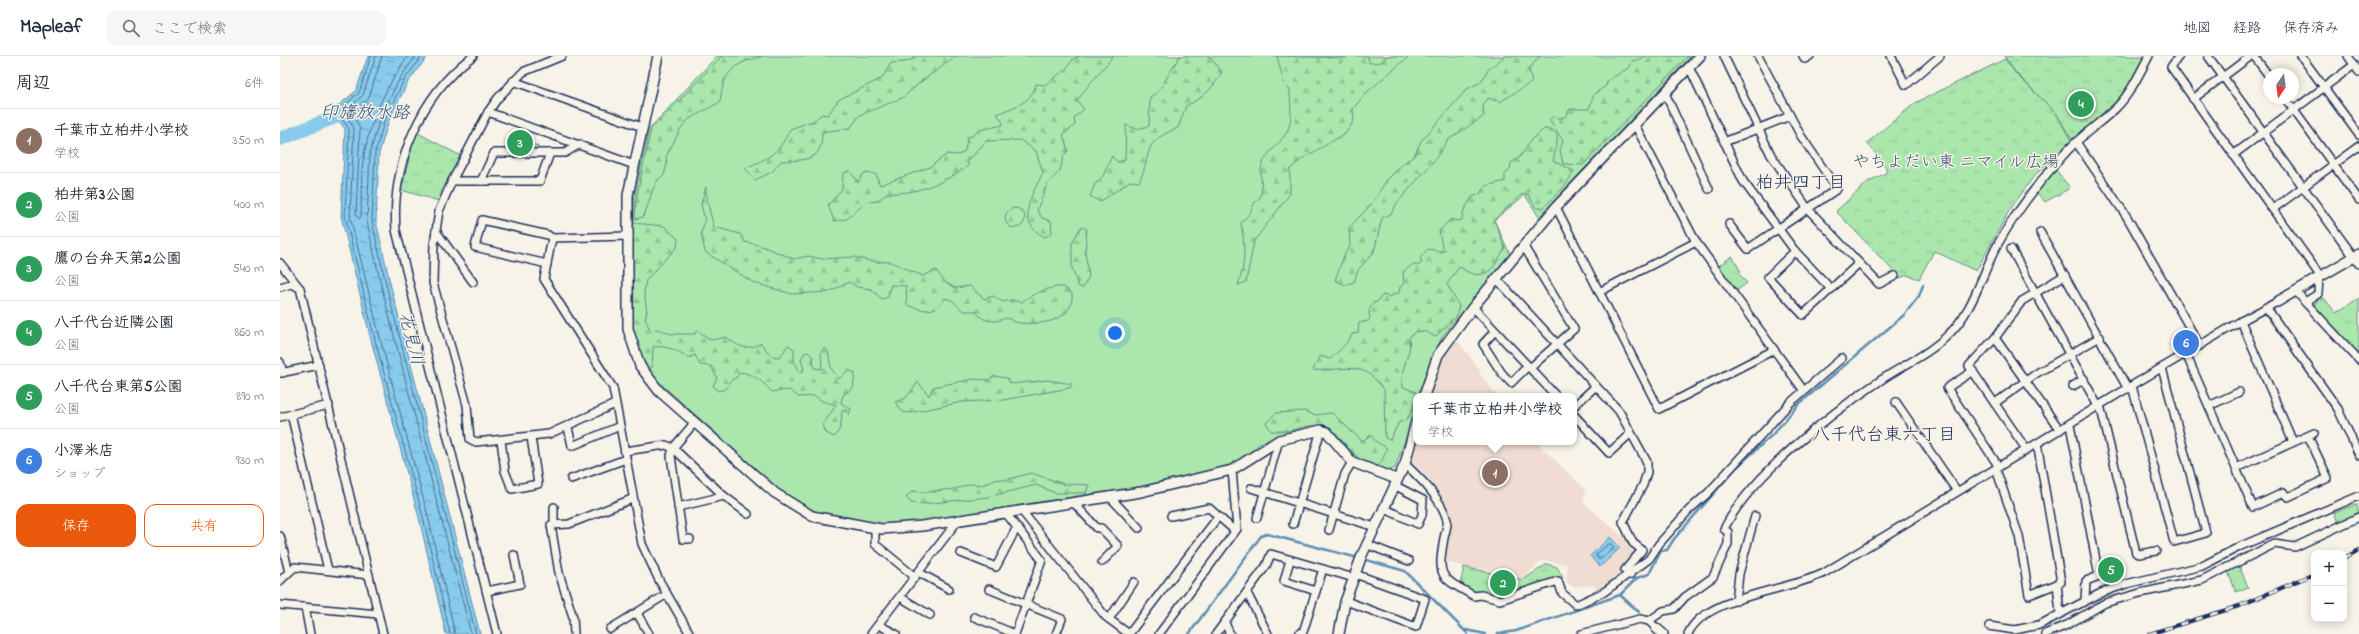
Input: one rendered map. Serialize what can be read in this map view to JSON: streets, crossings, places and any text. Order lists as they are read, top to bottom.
{
  "districts": ["柏井四丁目", "八千代台東六丁目"],
  "water": ["印旛放水路", "花見川"],
  "parks": ["やちよだい東 ニマイル広場"],
  "north": "bottom",
  "page": {
    "header": "Mapleaf",
    "search": "ここで検索",
    "nav": ["地図", "経路", "保存済み"],
    "heading": ["周辺", "6件"],
    "pins": [
      "4",
      "3",
      "6",
      "1",
      "5",
      "2"
    ],
    "list": [
      {
        "mark": "1",
        "name": "千葉市立柏井小学校",
        "note": "学校",
        "value": "350 m"
      },
      {
        "mark": "2",
        "name": "柏井第3公園",
        "note": "公園",
        "value": "400 m"
      },
      {
        "mark": "3",
        "name": "鷹の台弁天第2公園",
        "note": "公園",
        "value": "540 m"
      },
      {
        "mark": "4",
        "name": "八千代台近隣公園",
        "note": "公園",
        "value": "860 m"
      },
      {
        "mark": "5",
        "name": "八千代台東第5公園",
        "note": "公園",
        "value": "890 m"
      },
      {
        "mark": "6",
        "name": "小澤米店",
        "note": "ショップ",
        "value": "930 m"
      }
    ],
    "popup": ["千葉市立柏井小学校", "学校"],
    "buttons": ["保存", "共有"],
    "map_buttons": ["+", "−"]
  }
}
